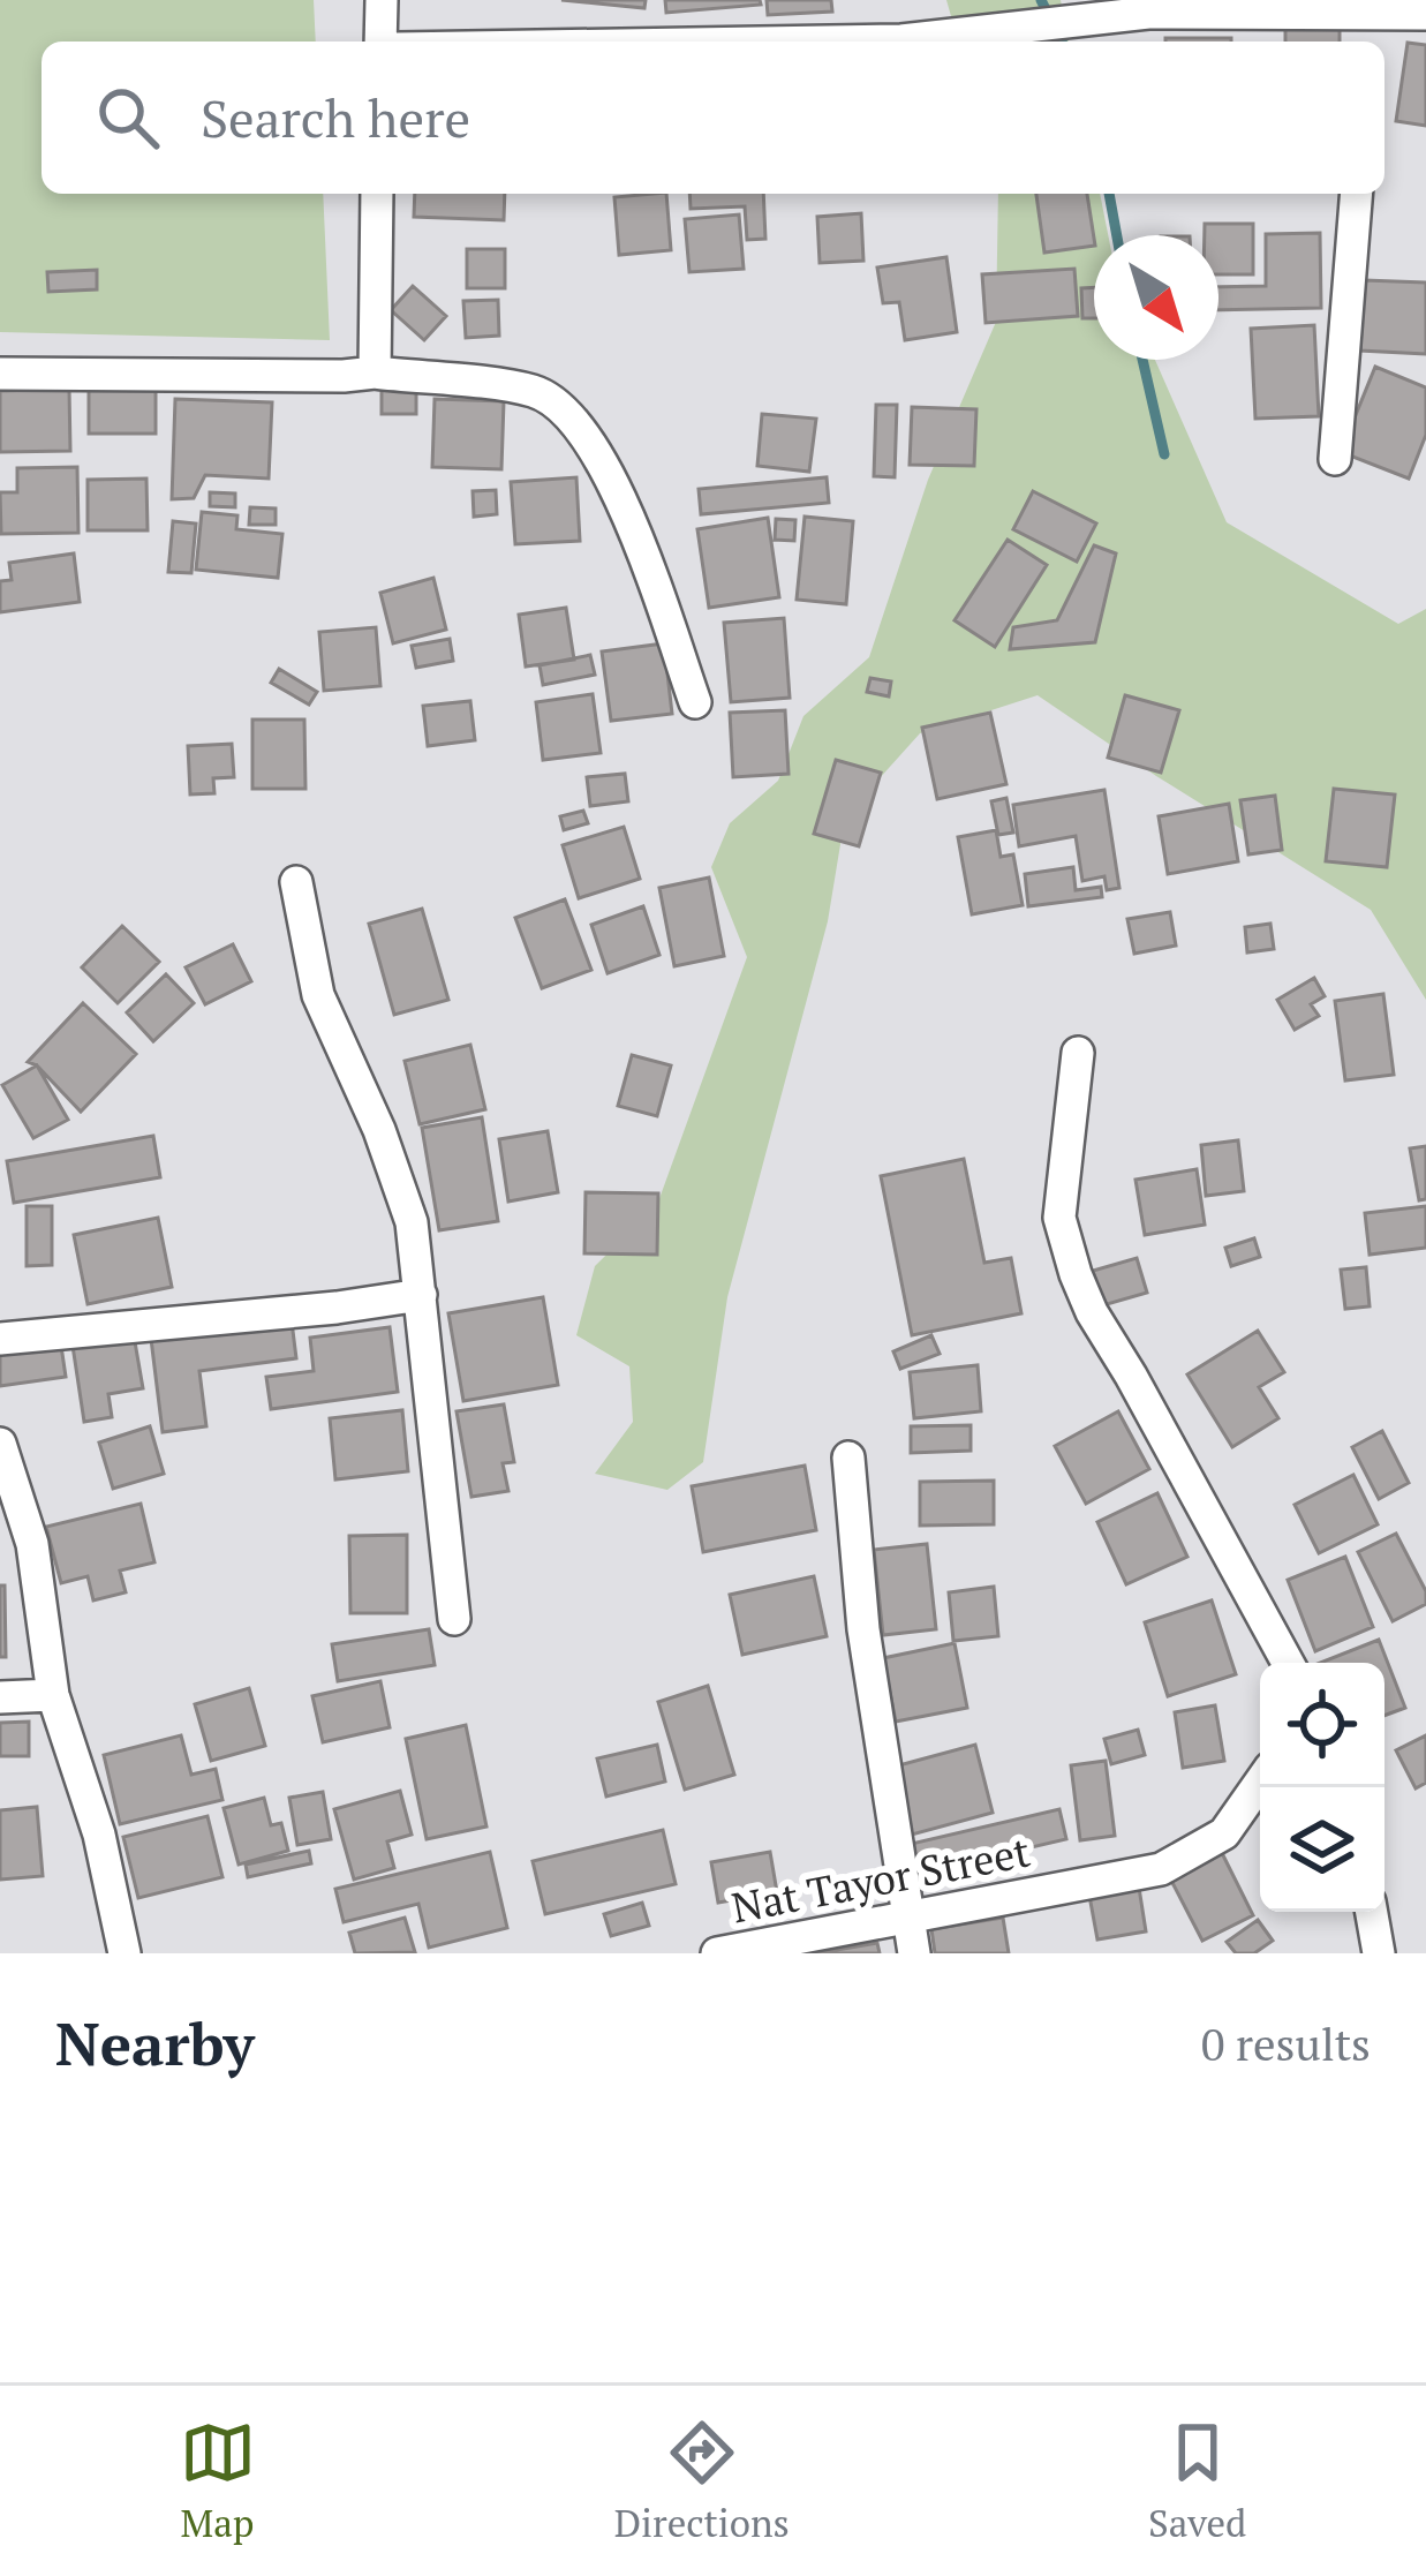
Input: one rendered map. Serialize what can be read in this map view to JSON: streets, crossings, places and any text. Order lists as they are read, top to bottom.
{
  "streets": {
    "street": ["Nat Tayor Street"]
  },
  "north": "bottom right",
  "page": {
    "search": "Search here",
    "heading": ["Nearby", "0 results"],
    "nav": ["Map", "Directions", "Saved"]
  }
}
